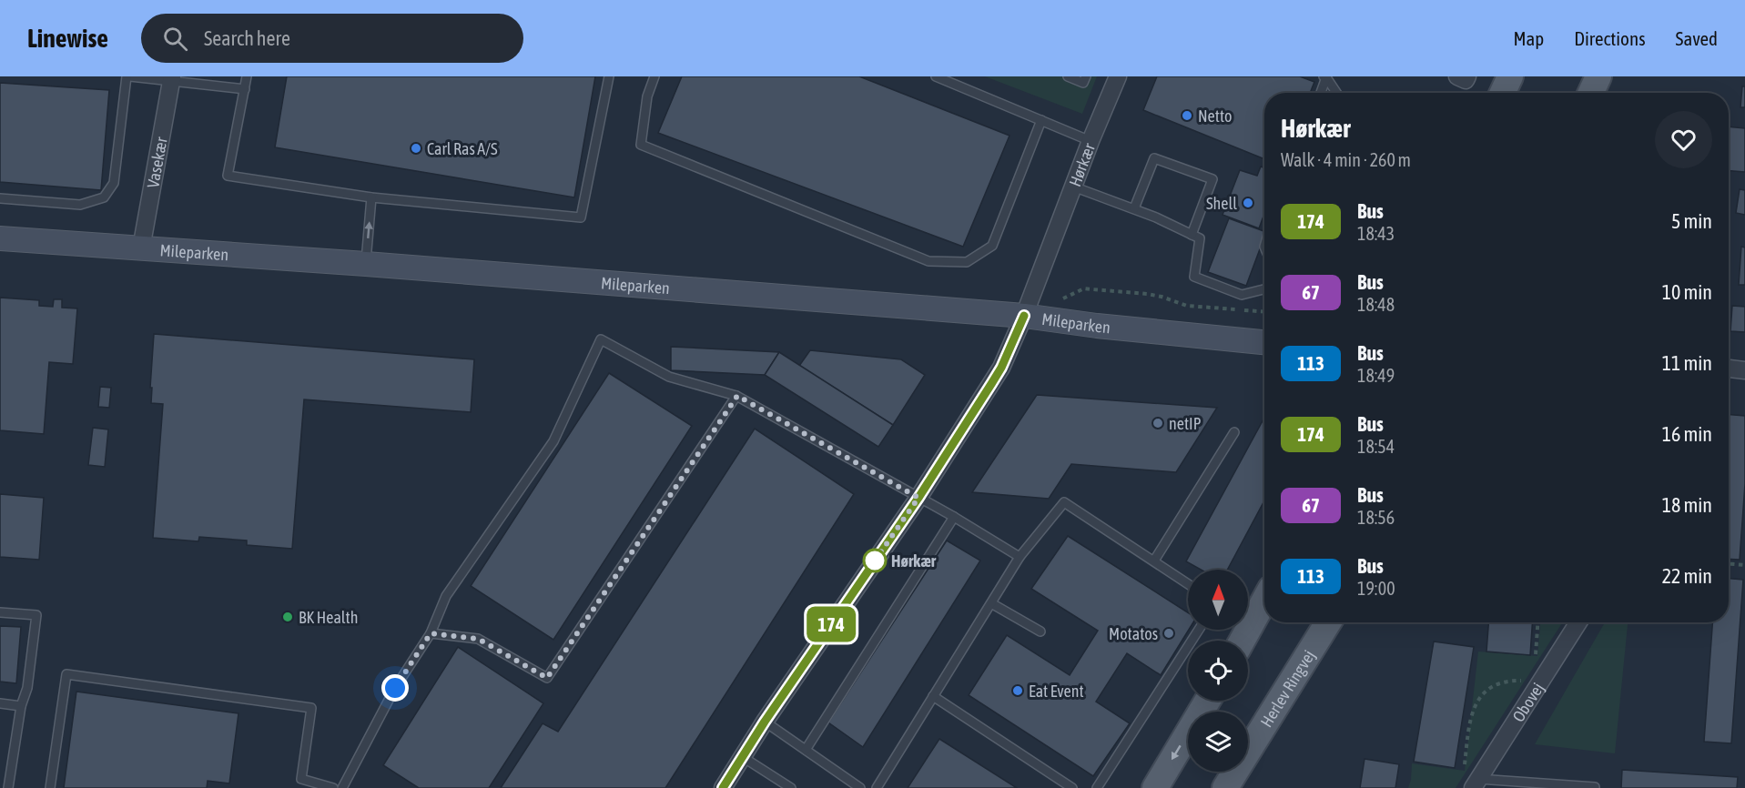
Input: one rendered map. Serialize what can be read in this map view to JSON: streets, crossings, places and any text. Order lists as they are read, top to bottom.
{
  "streets": {
    "main road": ["Herlev Ringvej"],
    "street": [
      "Vasekær",
      "Hørkær",
      "Mileparken",
      "Obovej"
    ]
  },
  "crossings": [
    ["Vasekær", "Mileparken"],
    ["Hørkær", "Mileparken"]
  ],
  "places": [
    "Netto",
    "Carl Ras A/S",
    "Shell",
    "netIP",
    "Hørkær",
    "BK Health",
    "Motatos",
    "Eat Event"
  ],
  "lines": ["bus line 174"],
  "north": "top",
  "page": {
    "header": "Linewise",
    "search": "Search here",
    "nav": ["Map", "Directions", "Saved"],
    "on_map": "174",
    "heading": ["Hørkær", "Walk · 4 min · 260 m"],
    "list": [
      {
        "mark": "174",
        "name": "Bus",
        "note": "18:43",
        "value": "5 min"
      },
      {
        "mark": "67",
        "name": "Bus",
        "note": "18:48",
        "value": "10 min"
      },
      {
        "mark": "113",
        "name": "Bus",
        "note": "18:49",
        "value": "11 min"
      },
      {
        "mark": "174",
        "name": "Bus",
        "note": "18:54",
        "value": "16 min"
      },
      {
        "mark": "67",
        "name": "Bus",
        "note": "18:56",
        "value": "18 min"
      },
      {
        "mark": "113",
        "name": "Bus",
        "note": "19:00",
        "value": "22 min"
      }
    ]
  }
}
